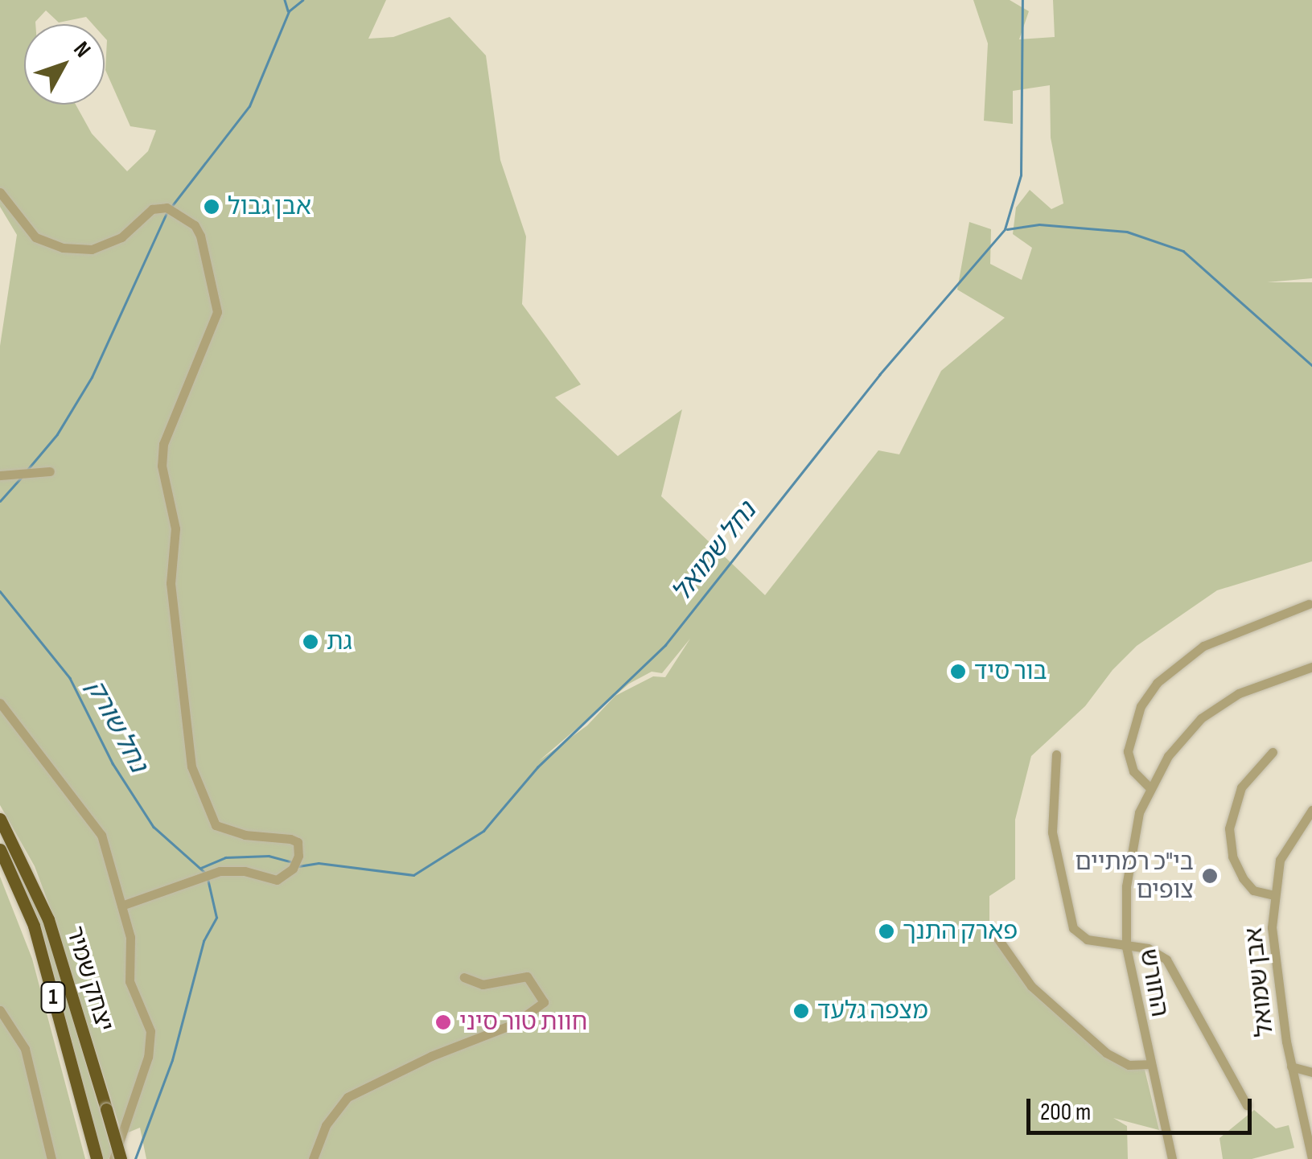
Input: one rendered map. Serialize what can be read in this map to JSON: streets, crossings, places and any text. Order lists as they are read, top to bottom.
{
  "streets": {
    "highway": ["יצחק שמיר", "1"],
    "street": ["אבן שמואל", "החורש"]
  },
  "water": ["נחל שמואל", "נחל שורק"],
  "places": [
    "אבן גבול",
    "גת",
    "בור סיד",
    "בי\"כ רמתיים צופים",
    "פארק התנך",
    "מצפה גלעד",
    "חוות טור סיני"
  ],
  "scale_bar": "200 m",
  "north": "top right"
}
